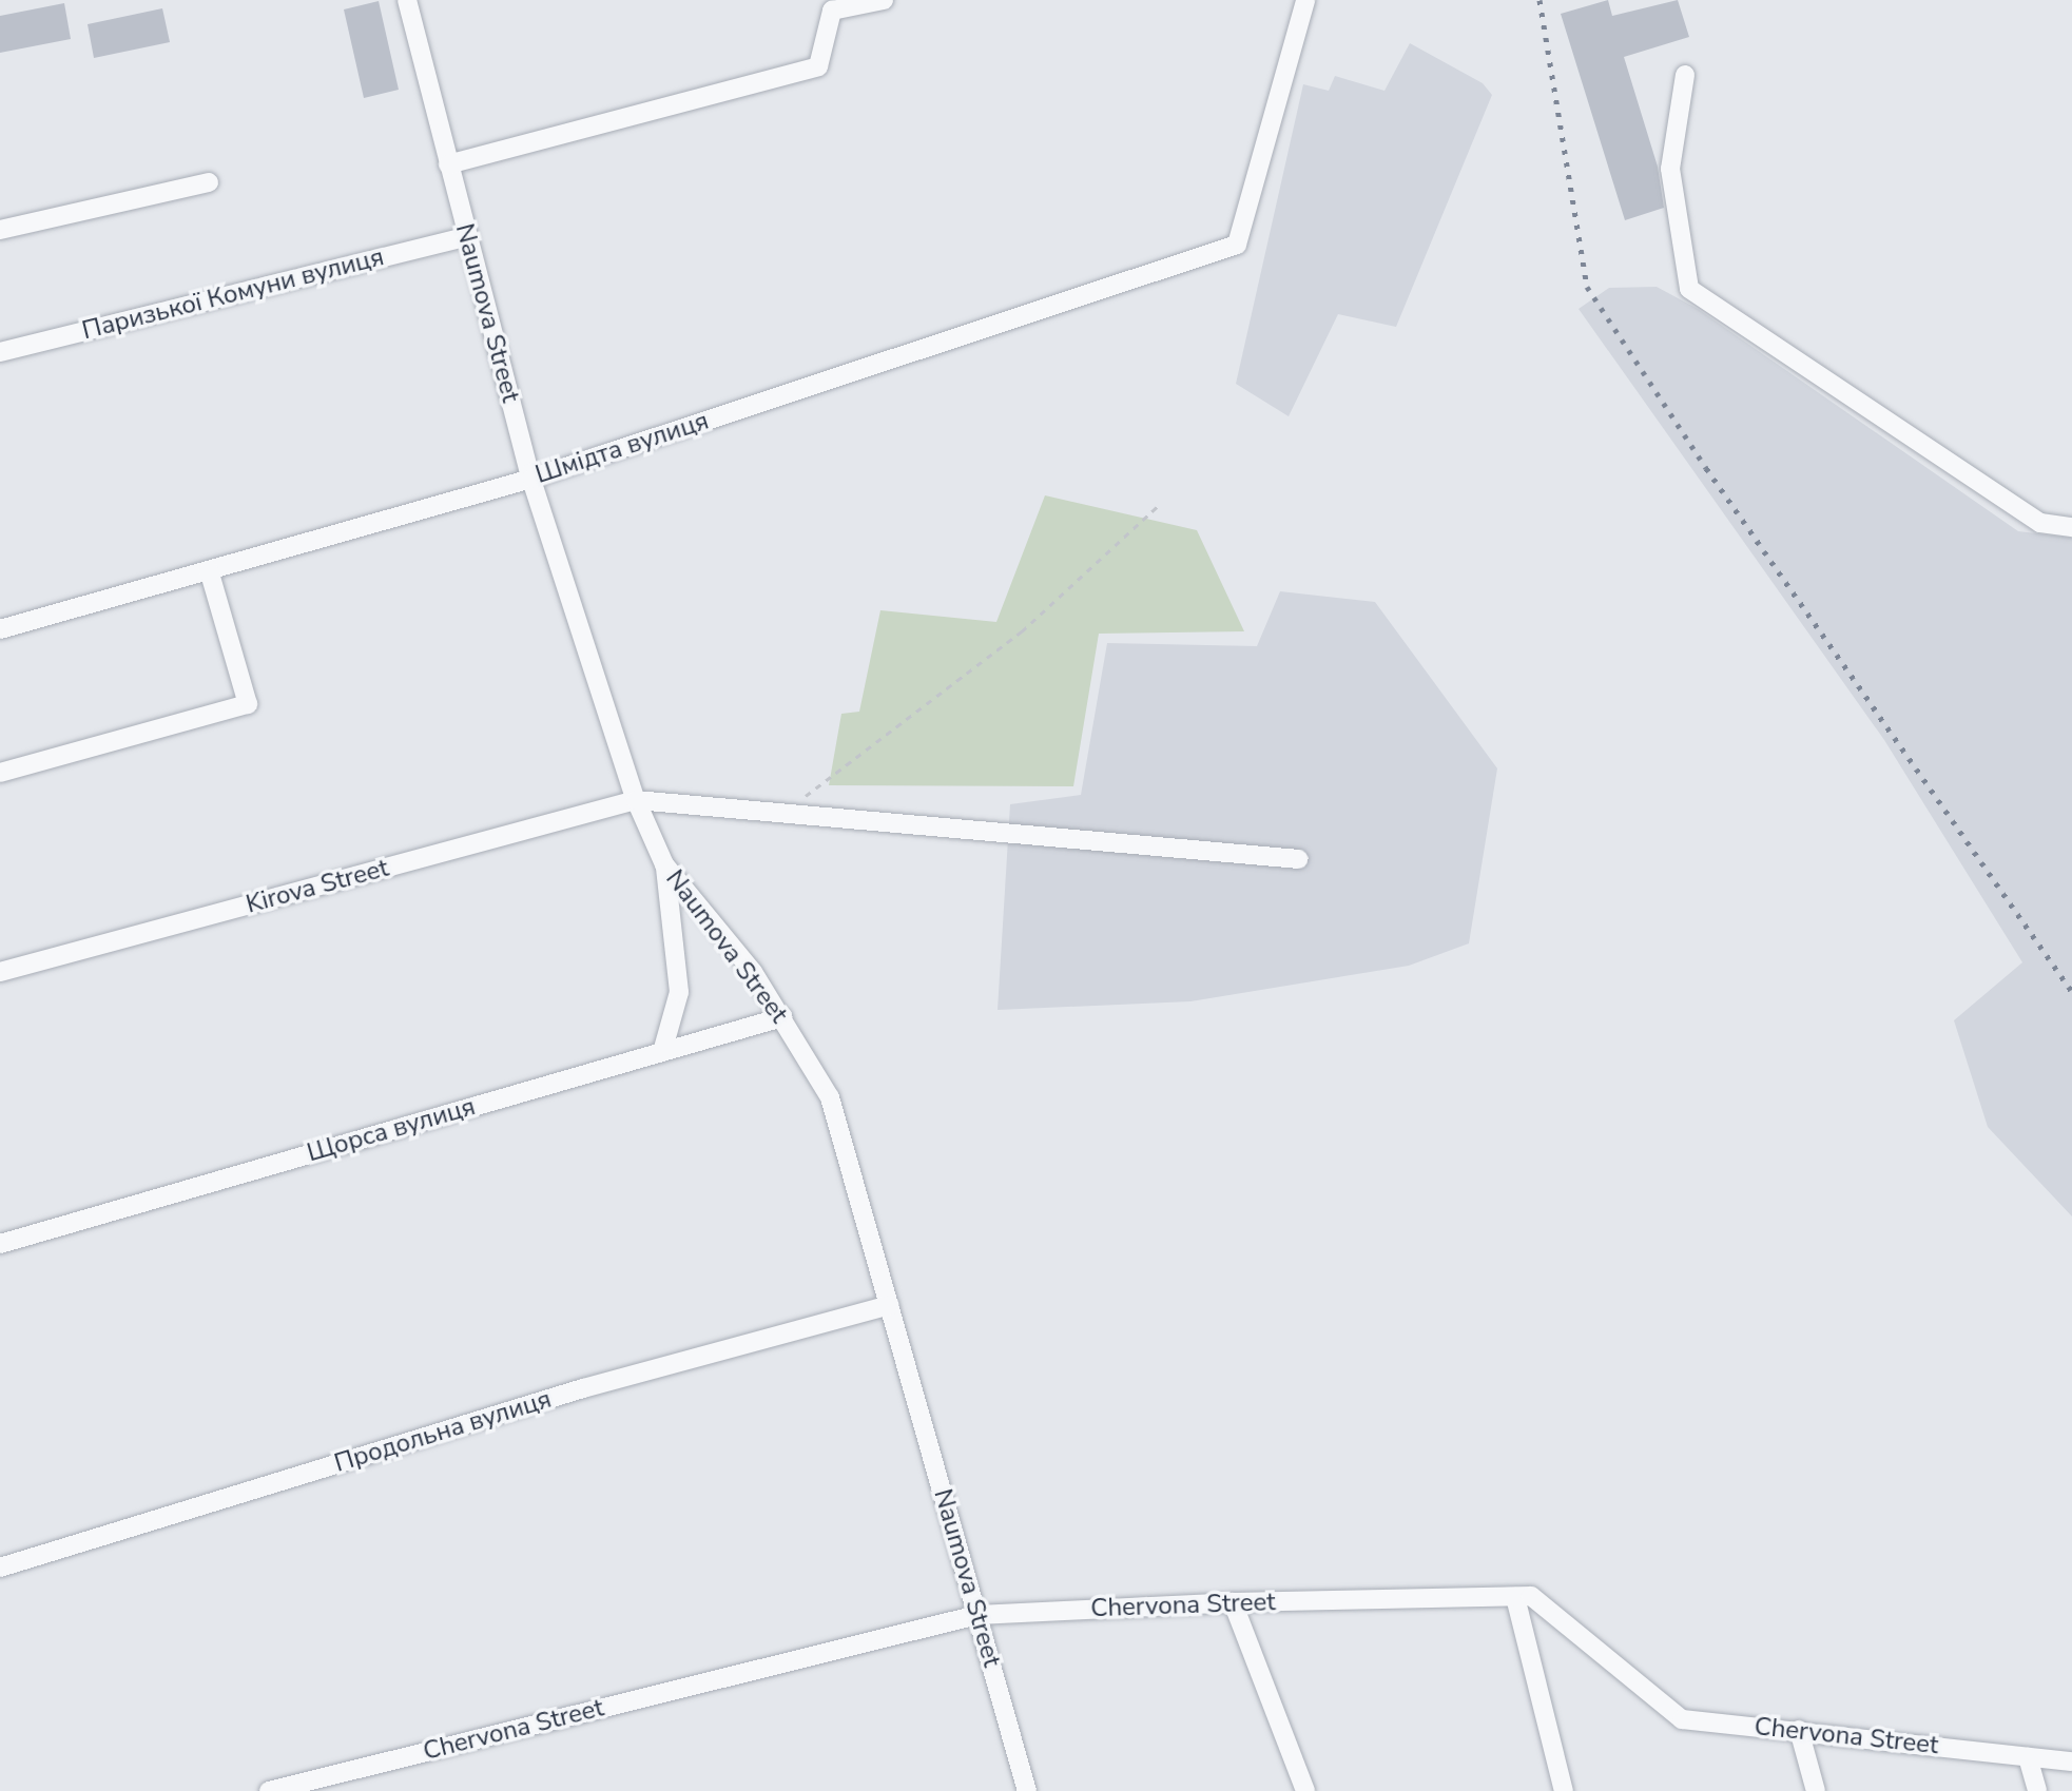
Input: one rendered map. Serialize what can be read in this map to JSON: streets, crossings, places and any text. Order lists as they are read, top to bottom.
{
  "streets": {
    "street": [
      "Паризької Комуни вулиця",
      "Naumova Street",
      "Шмідта вулиця",
      "Kirova Street",
      "Щорса вулиця",
      "Продольна вулиця",
      "Chervona Street"
    ]
  },
  "crossings": [
    ["Паризької Комуни вулиця", "Naumova Street"],
    ["Naumova Street", "Шмідта вулиця"],
    ["Naumova Street", "Kirova Street"],
    ["Naumova Street", "Щорса вулиця"],
    ["Naumova Street", "Продольна вулиця"],
    ["Naumova Street", "Chervona Street"]
  ]
}
